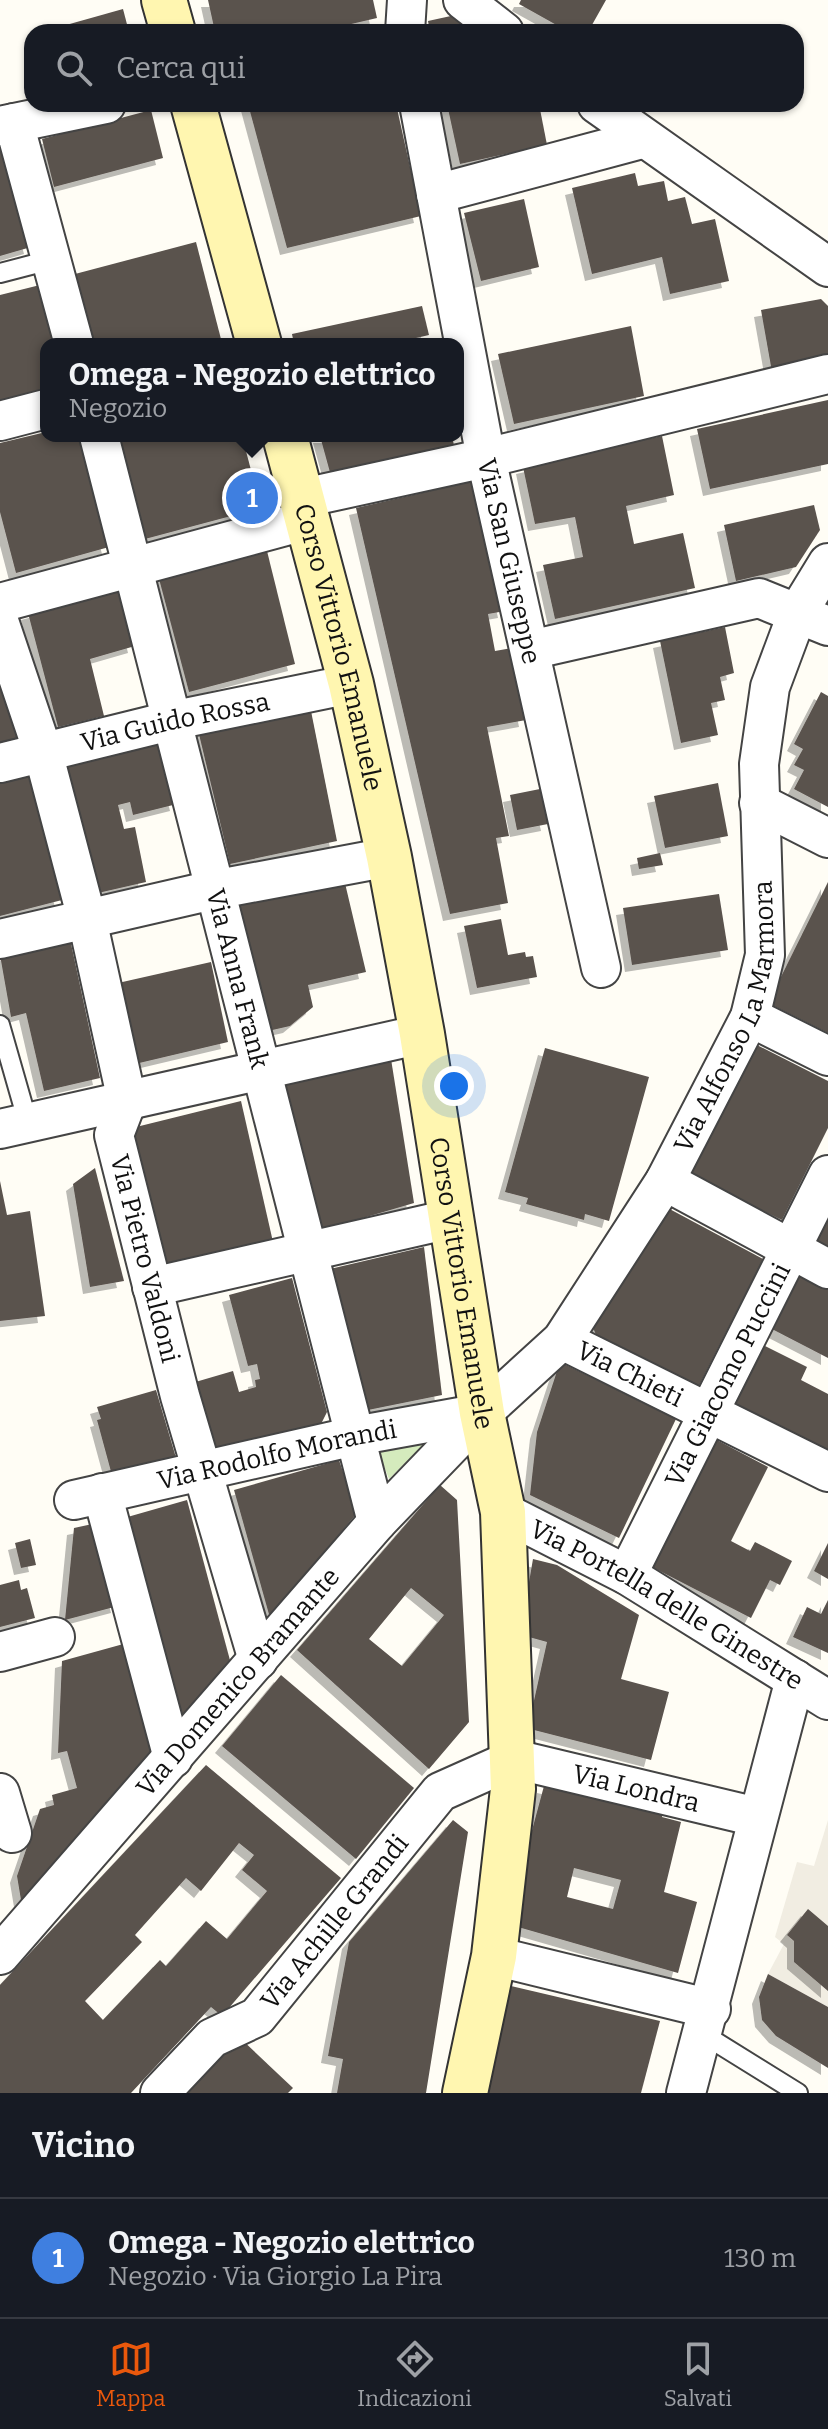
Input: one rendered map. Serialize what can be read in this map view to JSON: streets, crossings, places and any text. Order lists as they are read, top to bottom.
{
  "streets": {
    "main road": ["Corso Vittorio Emanuele"],
    "street": [
      "Via San Giuseppe",
      "Via Guido Rossa",
      "Via Anna Frank",
      "Via Alfonso La Marmora",
      "Via Pietro Valdoni",
      "Via Chieti",
      "Via Giacomo Puccini",
      "Via Rodolfo Morandi",
      "Via Portella delle Ginestre",
      "Via Domenico Bramante",
      "Via Londra",
      "Via Achille Grandi"
    ]
  },
  "crossings": [
    ["Corso Vittorio Emanuele", "Via Guido Rossa"],
    ["Corso Vittorio Emanuele", "Via Alfonso La Marmora"],
    ["Corso Vittorio Emanuele", "Via Rodolfo Morandi"],
    ["Corso Vittorio Emanuele", "Via Portella delle Ginestre"],
    ["Corso Vittorio Emanuele", "Via Domenico Bramante"],
    ["Corso Vittorio Emanuele", "Via Londra"],
    ["Corso Vittorio Emanuele", "Via Achille Grandi"],
    ["Via Guido Rossa", "Via Anna Frank"],
    ["Via Anna Frank", "Via Rodolfo Morandi"],
    ["Via Anna Frank", "Via Domenico Bramante"],
    ["Via Alfonso La Marmora", "Via Chieti"],
    ["Via Alfonso La Marmora", "Via Rodolfo Morandi"],
    ["Via Alfonso La Marmora", "Via Domenico Bramante"],
    ["Via Pietro Valdoni", "Via Rodolfo Morandi"],
    ["Via Pietro Valdoni", "Via Domenico Bramante"],
    ["Via Chieti", "Via Giacomo Puccini"],
    ["Via Giacomo Puccini", "Via Portella delle Ginestre"],
    ["Via Rodolfo Morandi", "Via Domenico Bramante"],
    ["Via Londra", "Via Achille Grandi"]
  ],
  "page": {
    "search": "Cerca qui",
    "popup": ["Omega - Negozio elettrico", "Negozio"],
    "pins": "1",
    "heading": "Vicino",
    "list": [
      {
        "mark": "1",
        "name": "Omega - Negozio elettrico",
        "note": "Negozio · Via Giorgio La Pira",
        "value": "130 m"
      }
    ],
    "nav": ["Mappa", "Indicazioni", "Salvati"]
  }
}
